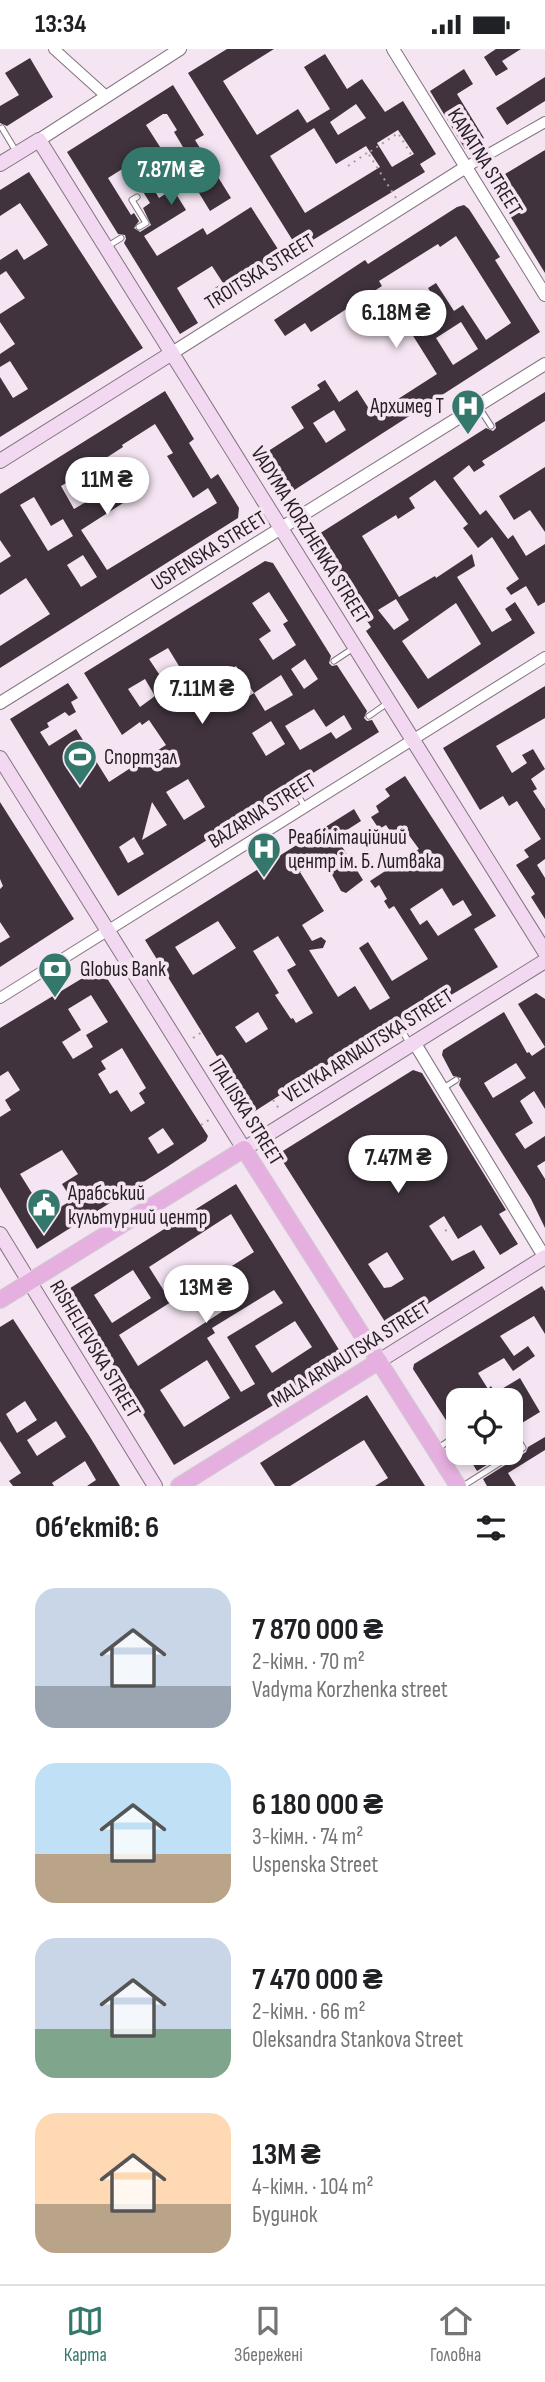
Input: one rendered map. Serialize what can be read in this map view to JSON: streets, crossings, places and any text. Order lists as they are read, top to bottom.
{
  "streets": {
    "main road": [
      "TROITSKA STREET",
      "VADYMA KORZHENKA STREET",
      "VELYKA ARNAUTSKA STREET",
      "ITALIISKA STREET",
      "RISHELIEVSKA STREET",
      "MALA ARNAUTSKA STREET"
    ],
    "street": ["KANATNA STREET", "USPENSKA STREET", "BAZARNA STREET"]
  },
  "crossings": [
    ["KANATNA STREET", "TROITSKA STREET"],
    ["TROITSKA STREET", "VADYMA KORZHENKA STREET"],
    ["VADYMA KORZHENKA STREET", "USPENSKA STREET"],
    ["VADYMA KORZHENKA STREET", "BAZARNA STREET"],
    ["BAZARNA STREET", "ITALIISKA STREET"],
    ["VELYKA ARNAUTSKA STREET", "ITALIISKA STREET"],
    ["VELYKA ARNAUTSKA STREET", "RISHELIEVSKA STREET"],
    ["ITALIISKA STREET", "MALA ARNAUTSKA STREET"]
  ],
  "places": {
    "hospital": ["Архимед Т", "Реабілітаційний центр ім. Б. Литвака"],
    "sports": ["Спортзал"],
    "bank": ["Globus Bank"],
    "public building": ["Арабський культурний центр"]
  },
  "page": {
    "status": "13:34",
    "price": [
      "7.87M ₴",
      "6.18M ₴",
      "11M ₴",
      "7.11M ₴",
      "7.47M ₴",
      "13M ₴"
    ],
    "heading": "Об’єктів: 6",
    "list": [
      {
        "name": "7 870 000 ₴",
        "note": "2-кімн. · 70 m² · Vadyma Korzhenka street"
      },
      {
        "name": "6 180 000 ₴",
        "note": "3-кімн. · 74 m² · Uspenska Street"
      },
      {
        "name": "7 470 000 ₴",
        "note": "2-кімн. · 66 m² · Oleksandra Stankova Street"
      },
      {
        "name": "13M ₴",
        "note": "4-кімн. · 104 m² · Будинок"
      }
    ],
    "tabs": ["Карта", "Збережені", "Головна"]
  }
}
